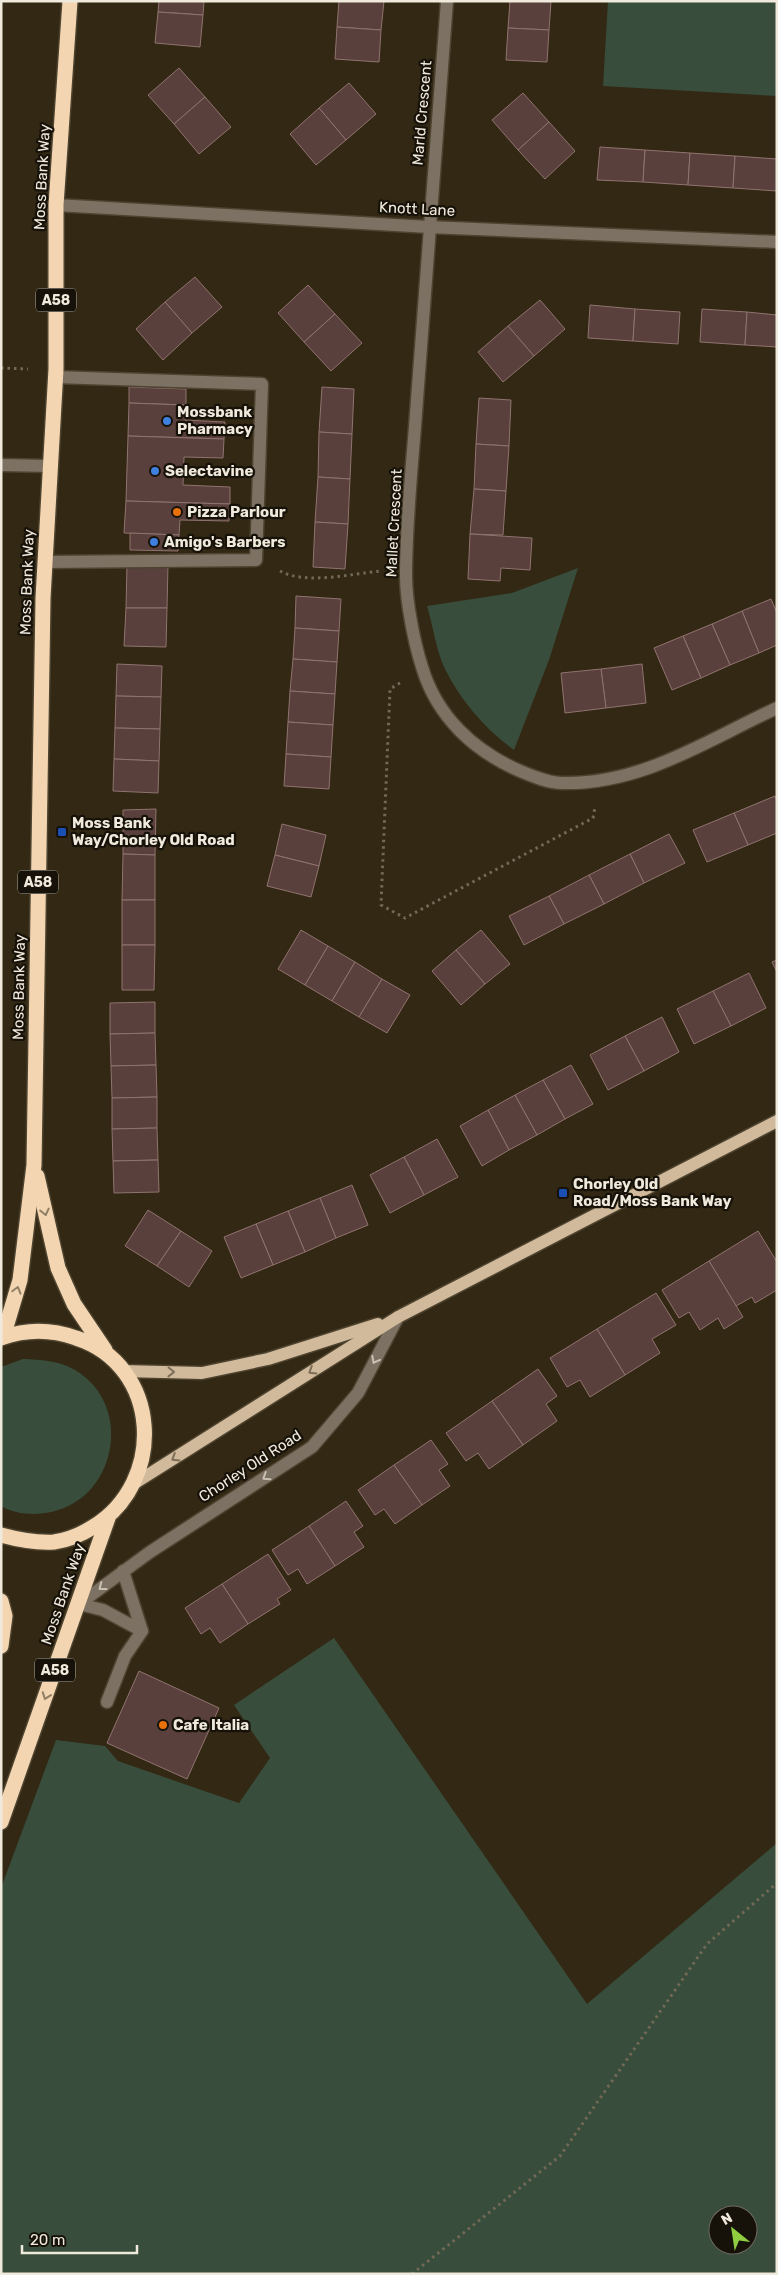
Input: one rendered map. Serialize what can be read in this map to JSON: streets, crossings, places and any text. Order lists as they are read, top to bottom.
{
  "streets": {
    "highway": ["Moss Bank Way", "A58"],
    "street": [
      "Marld Crescent",
      "Knott Lane",
      "Mallet Crescent",
      "Chorley Old Road"
    ]
  },
  "crossings": [
    ["Marld Crescent", "Knott Lane"],
    ["Marld Crescent", "Mallet Crescent"],
    ["Moss Bank Way", "Knott Lane"],
    ["Moss Bank Way", "A58"],
    ["Moss Bank Way", "Chorley Old Road"],
    ["Knott Lane", "Mallet Crescent"]
  ],
  "one_way": ["Chorley Old Road"],
  "places": {
    "other": [
      "Mossbank Pharmacy",
      "Selectavine",
      "Pizza Parlour",
      "Amigo's Barbers",
      "Cafe Italia"
    ],
    "transit": ["Moss Bank Way/Chorley Old Road", "Chorley Old Road/Moss Bank Way"]
  },
  "scale_bar": "20 m",
  "north": "top left"
}
